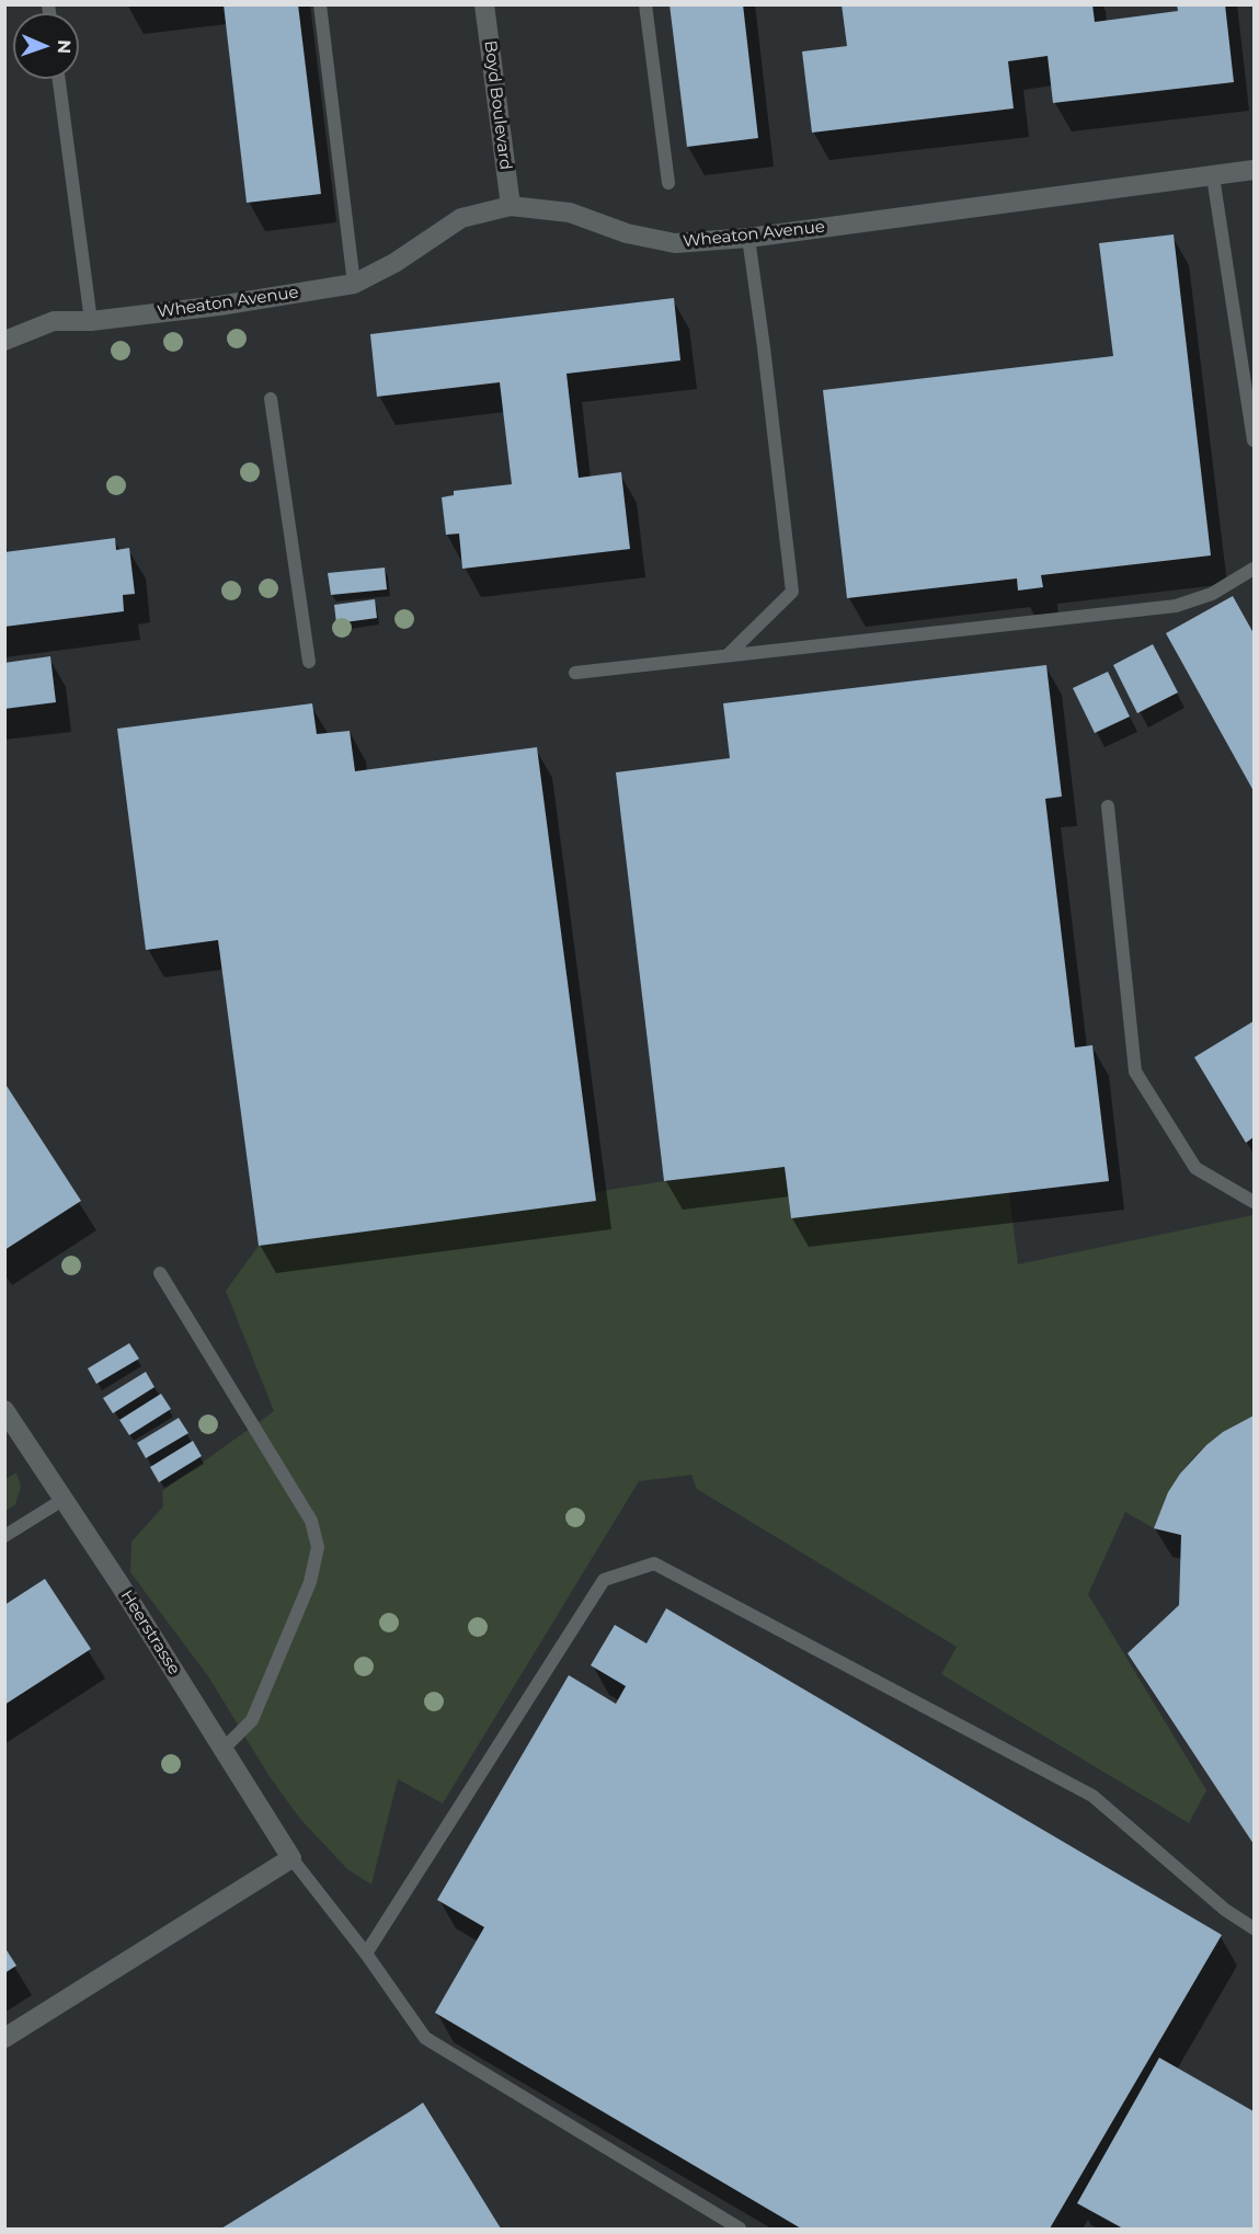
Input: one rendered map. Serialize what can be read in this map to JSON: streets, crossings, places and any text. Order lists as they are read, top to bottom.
{
  "streets": {
    "street": ["Boyd Boulevard", "Wheaton Avenue", "Heerstrasse"]
  },
  "crossings": [
    ["Boyd Boulevard", "Wheaton Avenue"]
  ],
  "north": "right"
}
